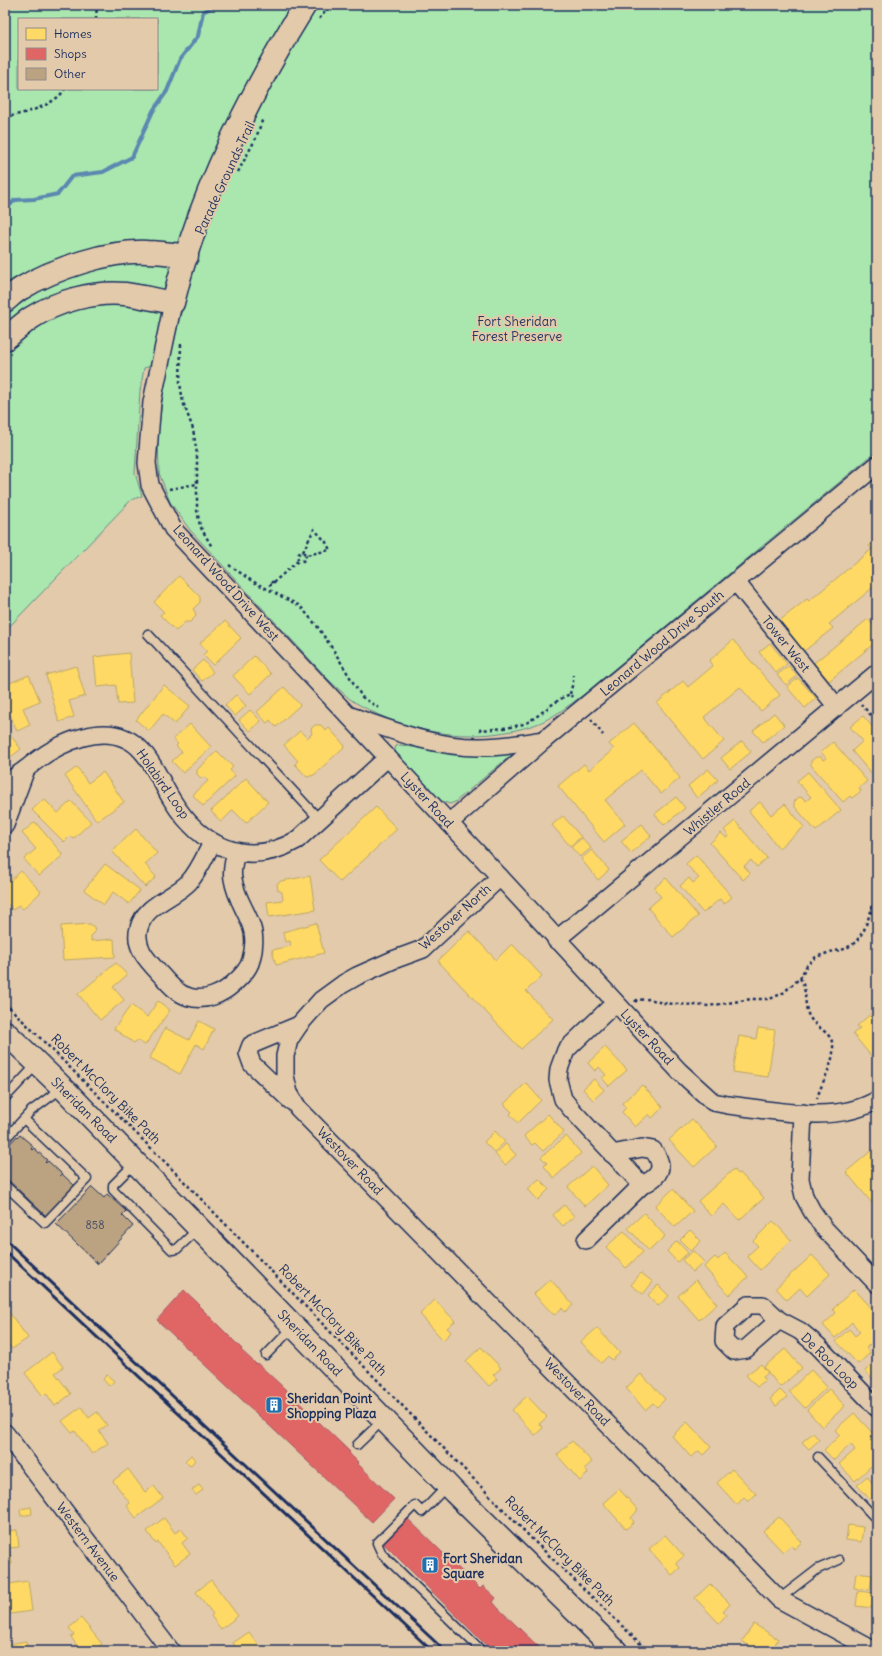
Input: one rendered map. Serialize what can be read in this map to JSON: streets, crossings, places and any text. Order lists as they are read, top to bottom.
{
  "streets": {
    "main road": ["Sheridan Road"],
    "street": [
      "Leonard Wood Drive West",
      "Leonard Wood Drive South",
      "Tower West",
      "Holabird Loop",
      "Lyster Road",
      "Whistler Road",
      "Westover North",
      "Westover Road",
      "De Roo Loop",
      "Western Avenue"
    ],
    "path": ["Parade Grounds Trail", "Robert McClory Bike Path"]
  },
  "crossings": [
    ["Leonard Wood Drive West", "Holabird Loop"],
    ["Leonard Wood Drive West", "Lyster Road"],
    ["Leonard Wood Drive South", "Tower West"],
    ["Leonard Wood Drive South", "Lyster Road"],
    ["Tower West", "Whistler Road"],
    ["Holabird Loop", "Lyster Road"],
    ["Lyster Road", "Whistler Road"],
    ["Lyster Road", "Westover North"],
    ["Westover North", "Westover Road"]
  ],
  "parks": ["Fort Sheridan Forest Preserve"],
  "places": {
    "building": ["Sheridan Point Shopping Plaza", "Fort Sheridan Square"]
  },
  "house_numbers": ["858"],
  "legend": ["Homes", "Shops", "Other"]
}
